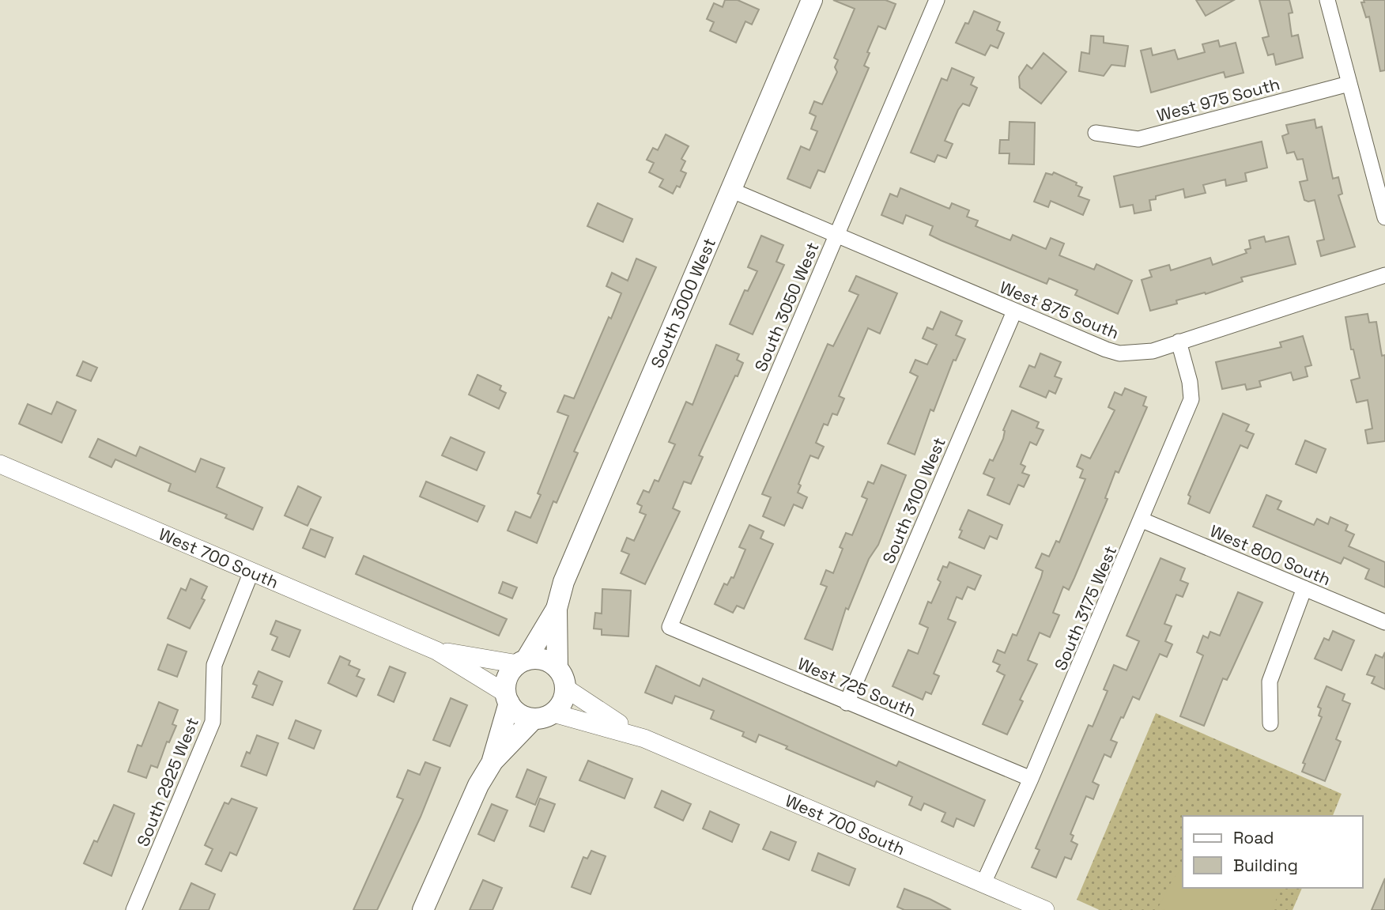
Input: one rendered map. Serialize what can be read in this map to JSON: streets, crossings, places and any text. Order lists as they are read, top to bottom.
{
  "streets": {
    "main road": ["South 3000 West"],
    "street": [
      "West 975 South",
      "South 3050 West",
      "West 875 South",
      "South 3100 West",
      "West 800 South",
      "West 700 South",
      "South 3175 West",
      "West 725 South",
      "South 2925 West"
    ]
  },
  "crossings": [
    ["South 3000 West", "West 875 South"],
    ["South 3000 West", "West 700 South"],
    ["South 3050 West", "West 875 South"],
    ["South 3050 West", "West 725 South"],
    ["West 875 South", "South 3100 West"],
    ["West 875 South", "South 3175 West"],
    ["South 3100 West", "West 725 South"],
    ["West 800 South", "South 3175 West"],
    ["West 700 South", "South 3175 West"],
    ["West 700 South", "South 2925 West"],
    ["South 3175 West", "West 725 South"]
  ],
  "legend": ["Road", "Building"]
}
